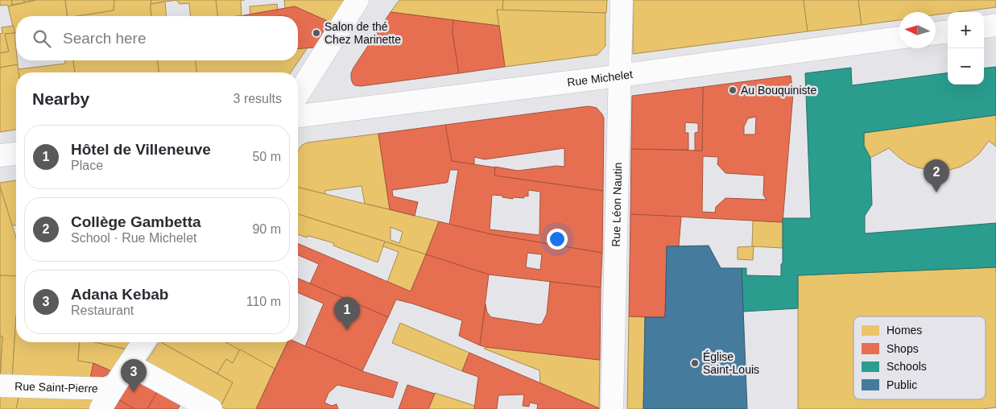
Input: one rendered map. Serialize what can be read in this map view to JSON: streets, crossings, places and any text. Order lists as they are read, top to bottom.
{
  "streets": {
    "street": ["Rue Michelet", "Rue Léon Nautin", "Rue Saint-Pierre"]
  },
  "crossings": [
    ["Rue Michelet", "Rue Léon Nautin"]
  ],
  "places": ["Salon de thé Chez Marinette", "Au Bouquiniste", "Église Saint-Louis"],
  "legend": [
    "Homes",
    "Shops",
    "Schools",
    "Public"
  ],
  "north": "left",
  "page": {
    "map_buttons": ["+", "−"],
    "search": "Search here",
    "heading": ["Nearby", "3 results"],
    "list": [
      {
        "mark": "1",
        "name": "Hôtel de Villeneuve",
        "note": "Place",
        "value": "50 m"
      },
      {
        "mark": "2",
        "name": "Collège Gambetta",
        "note": "School · Rue Michelet",
        "value": "90 m"
      },
      {
        "mark": "3",
        "name": "Adana Kebab",
        "note": "Restaurant",
        "value": "110 m"
      }
    ],
    "pins": ["2", "1", "3"]
  }
}
